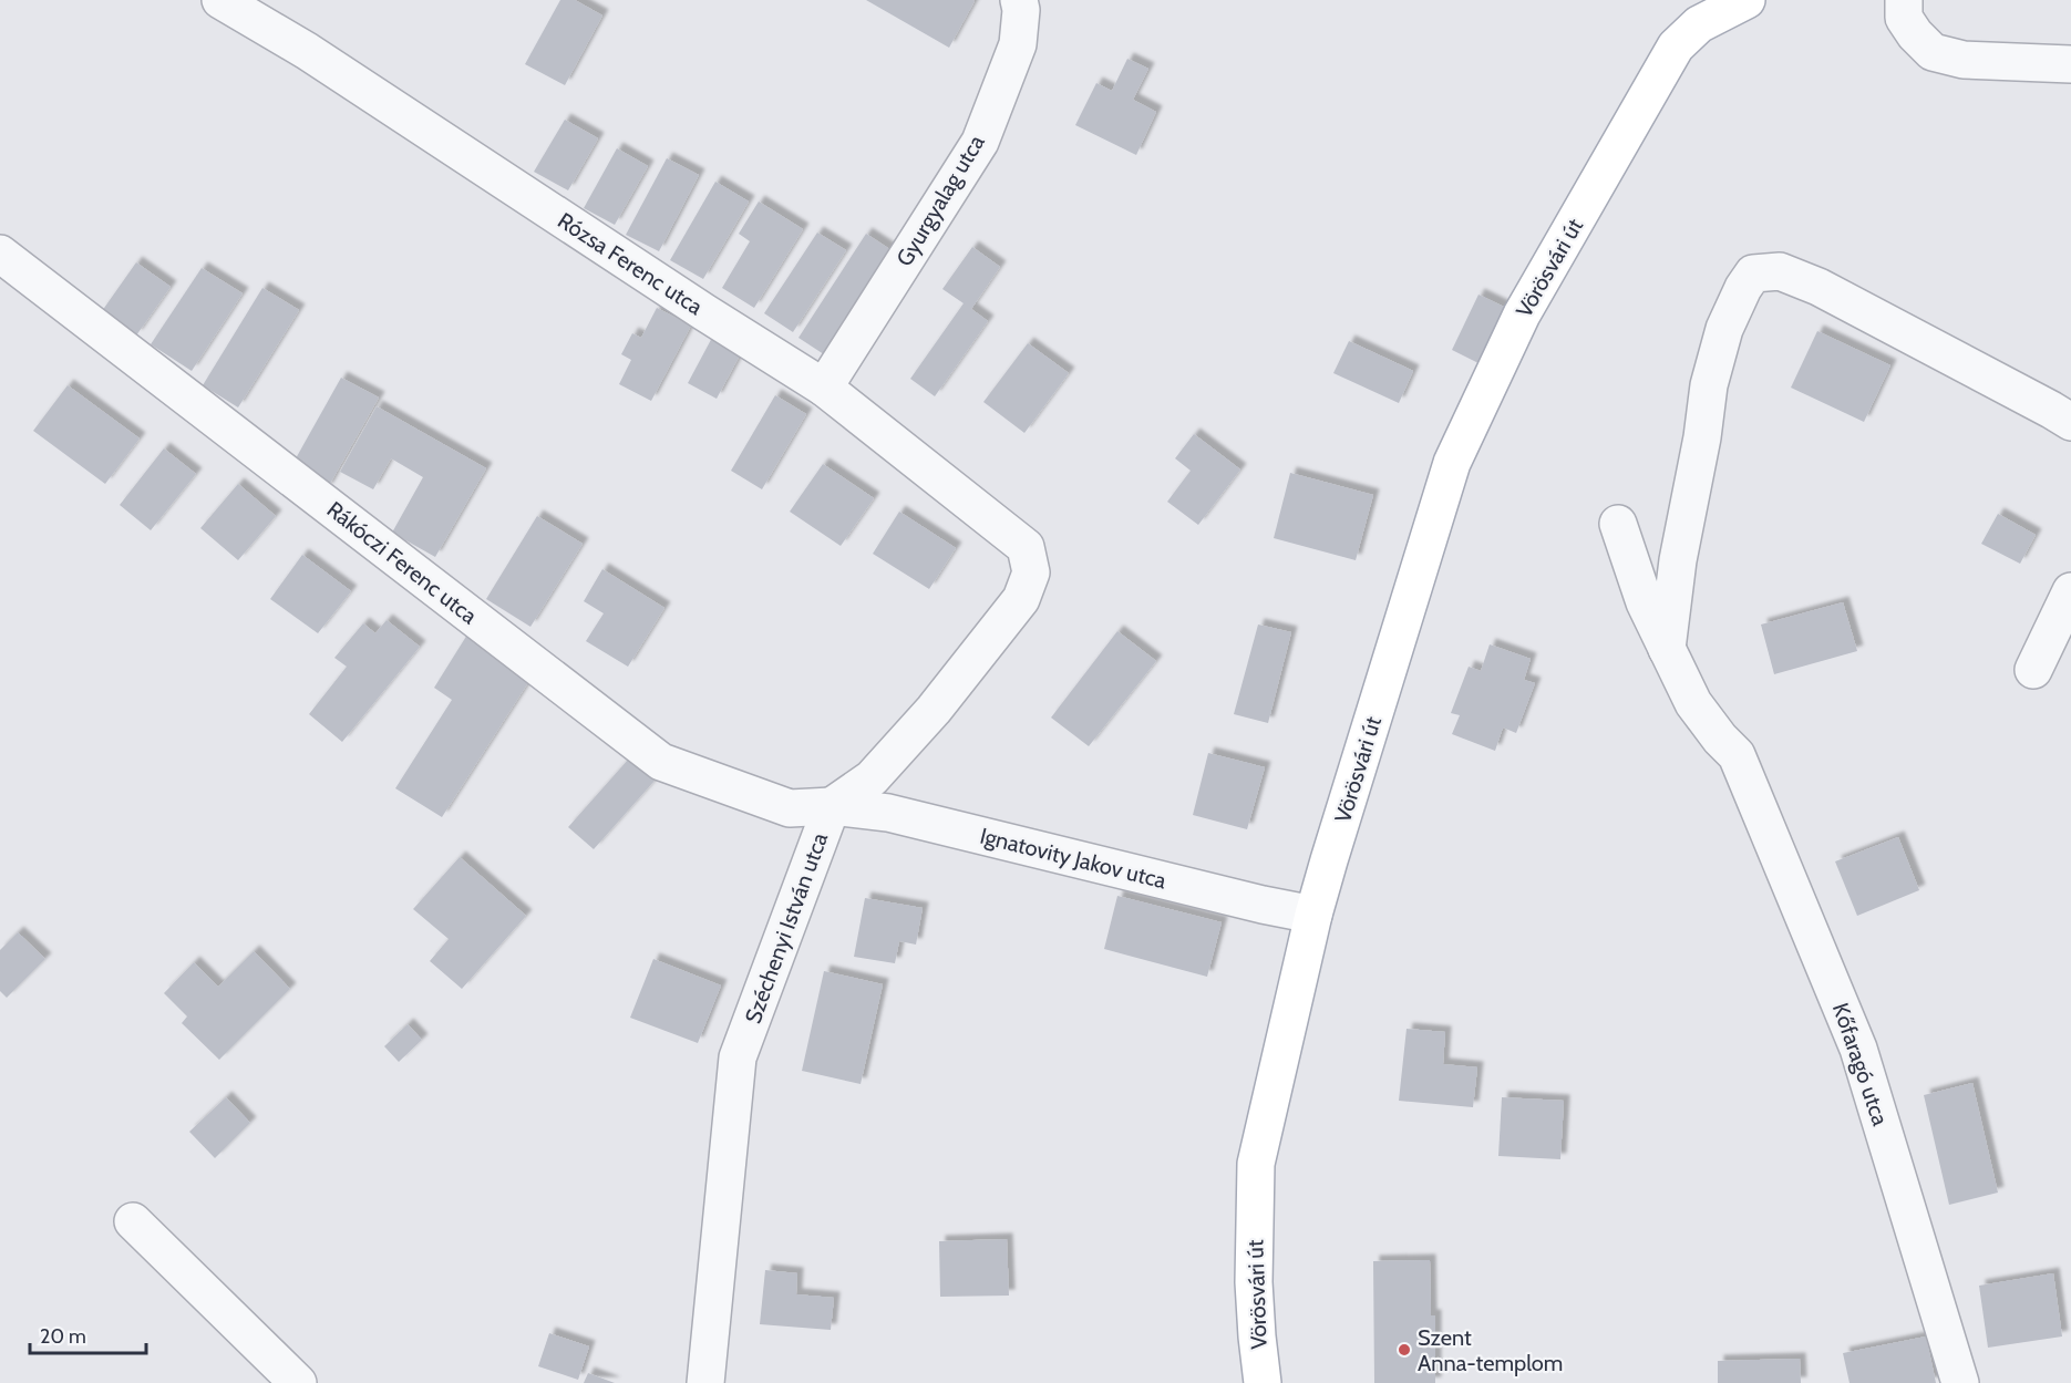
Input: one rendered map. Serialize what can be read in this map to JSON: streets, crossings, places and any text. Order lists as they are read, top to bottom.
{
  "streets": {
    "main road": ["Vörösvári út"],
    "street": [
      "Gyurgyalag utca",
      "Rózsa Ferenc utca",
      "Rákóczi Ferenc utca",
      "Ignatovity Jakov utca",
      "Széchenyi István utca",
      "Kőfaragó utca"
    ]
  },
  "crossings": [
    ["Gyurgyalag utca", "Rózsa Ferenc utca"],
    ["Rózsa Ferenc utca", "Széchenyi István utca"],
    ["Vörösvári út", "Ignatovity Jakov utca"],
    ["Rákóczi Ferenc utca", "Ignatovity Jakov utca"],
    ["Rákóczi Ferenc utca", "Széchenyi István utca"],
    ["Ignatovity Jakov utca", "Széchenyi István utca"]
  ],
  "places": ["Szent Anna-templom"],
  "scale_bar": "20 m"
}
